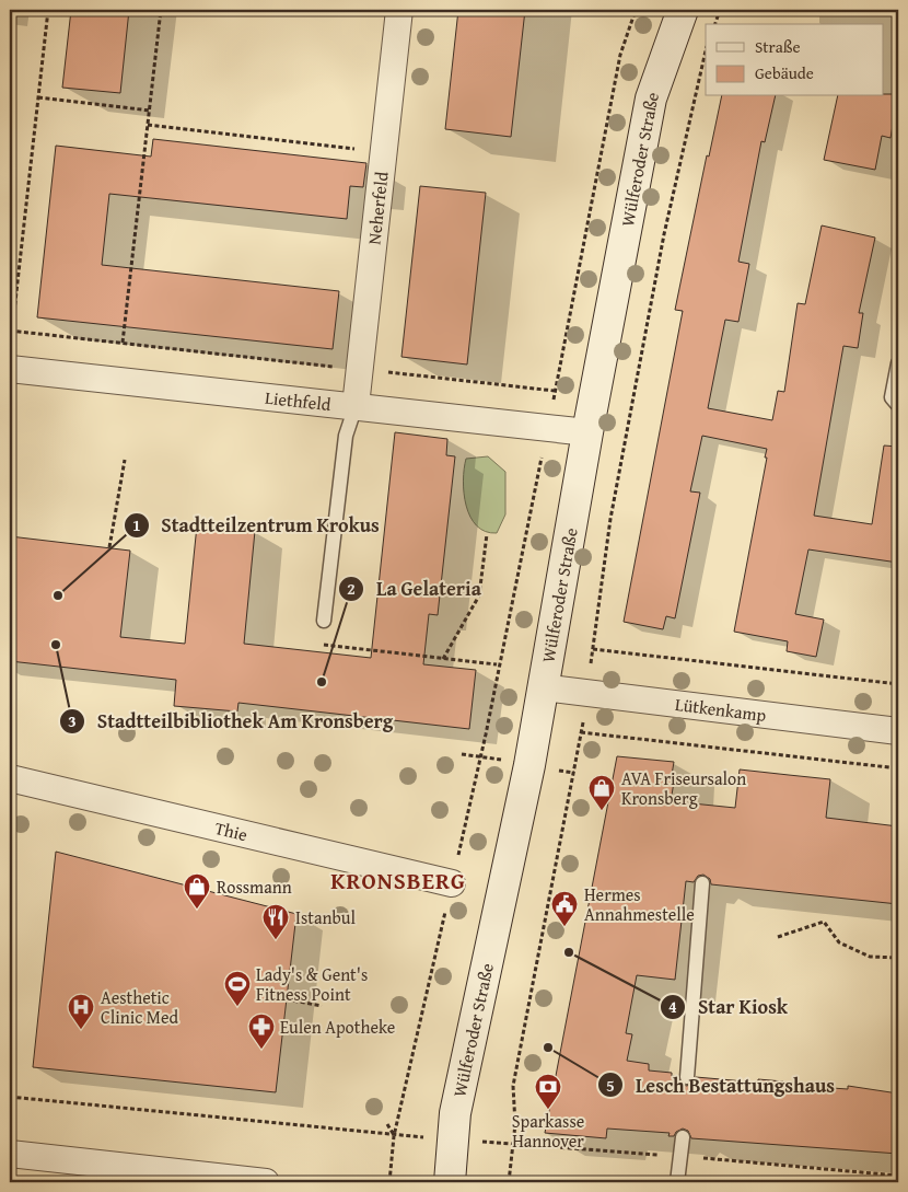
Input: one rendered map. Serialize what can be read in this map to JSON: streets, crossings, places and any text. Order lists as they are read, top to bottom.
{
  "streets": {
    "main road": ["Wülferoder Straße"],
    "street": [
      "Neherfeld",
      "Liethfeld",
      "Lütkenkamp",
      "Thie"
    ]
  },
  "crossings": [
    ["Wülferoder Straße", "Liethfeld"],
    ["Wülferoder Straße", "Lütkenkamp"],
    ["Neherfeld", "Liethfeld"]
  ],
  "districts": ["KRONSBERG"],
  "places": {
    "other": [
      "Stadtteilzentrum Krokus",
      "Stadtteilbibliothek Am Kronsberg",
      "La Gelateria",
      "Star Kiosk",
      "Lesch Bestattungshaus"
    ],
    "shop": ["AVA Friseursalon Kronsberg", "Rossmann"],
    "public building": ["Hermes Annahmestelle"],
    "restaurant": ["Istanbul"],
    "sports": ["Lady's & Gent's Fitness Point"],
    "hospital": ["Aesthetic Clinic Med"],
    "pharmacy": ["Eulen Apotheke"],
    "bank": ["Sparkasse Hannover"]
  },
  "legend": ["Straße", "Gebäude"]
}
